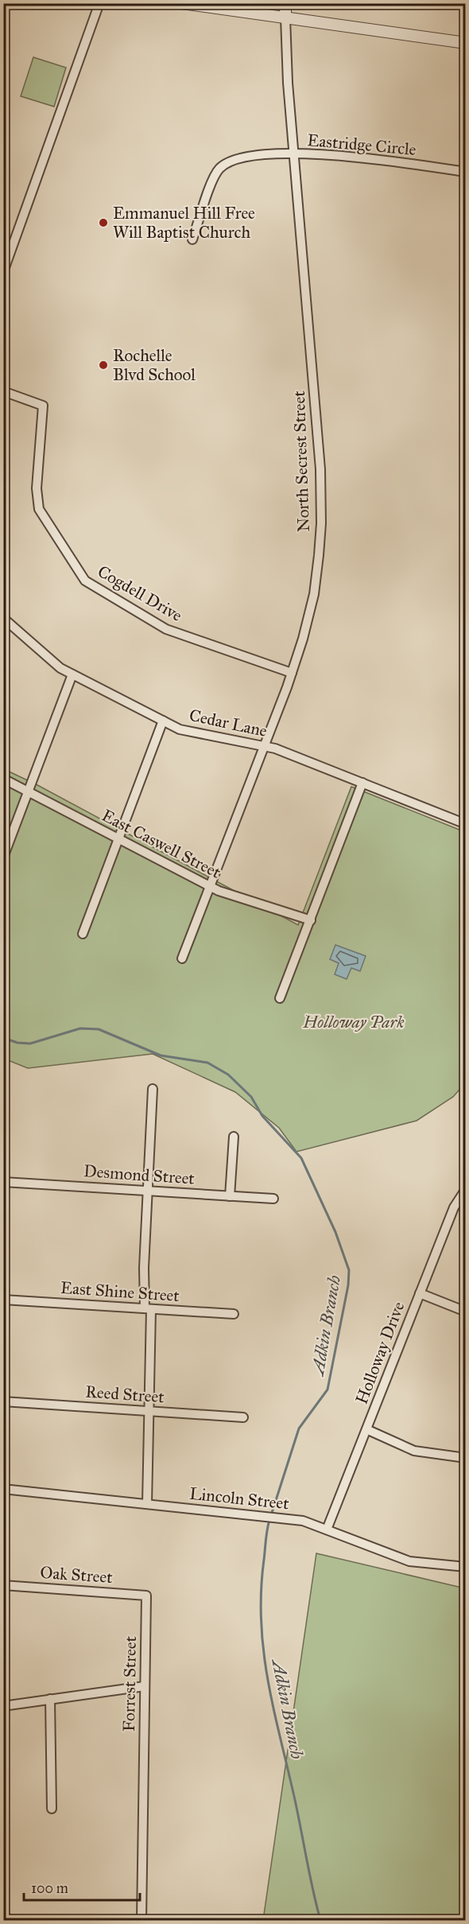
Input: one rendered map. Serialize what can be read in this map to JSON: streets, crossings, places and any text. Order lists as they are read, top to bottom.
{
  "streets": {
    "street": [
      "Eastridge Circle",
      "North Secrest Street",
      "Cogdell Drive",
      "Cedar Lane",
      "East Caswell Street",
      "Desmond Street",
      "East Shine Street",
      "Holloway Drive",
      "Reed Street",
      "Lincoln Street",
      "Oak Street",
      "Forrest Street"
    ]
  },
  "crossings": [
    ["Eastridge Circle", "North Secrest Street"],
    ["North Secrest Street", "Cogdell Drive"],
    ["North Secrest Street", "Cedar Lane"],
    ["North Secrest Street", "East Caswell Street"],
    ["Holloway Drive", "Lincoln Street"],
    ["Oak Street", "Forrest Street"]
  ],
  "water": ["Adkin Branch"],
  "parks": ["Holloway Park"],
  "places": ["Emmanuel Hill Free Will Baptist Church", "Rochelle Blvd School"],
  "scale_bar": "100 m"
}
